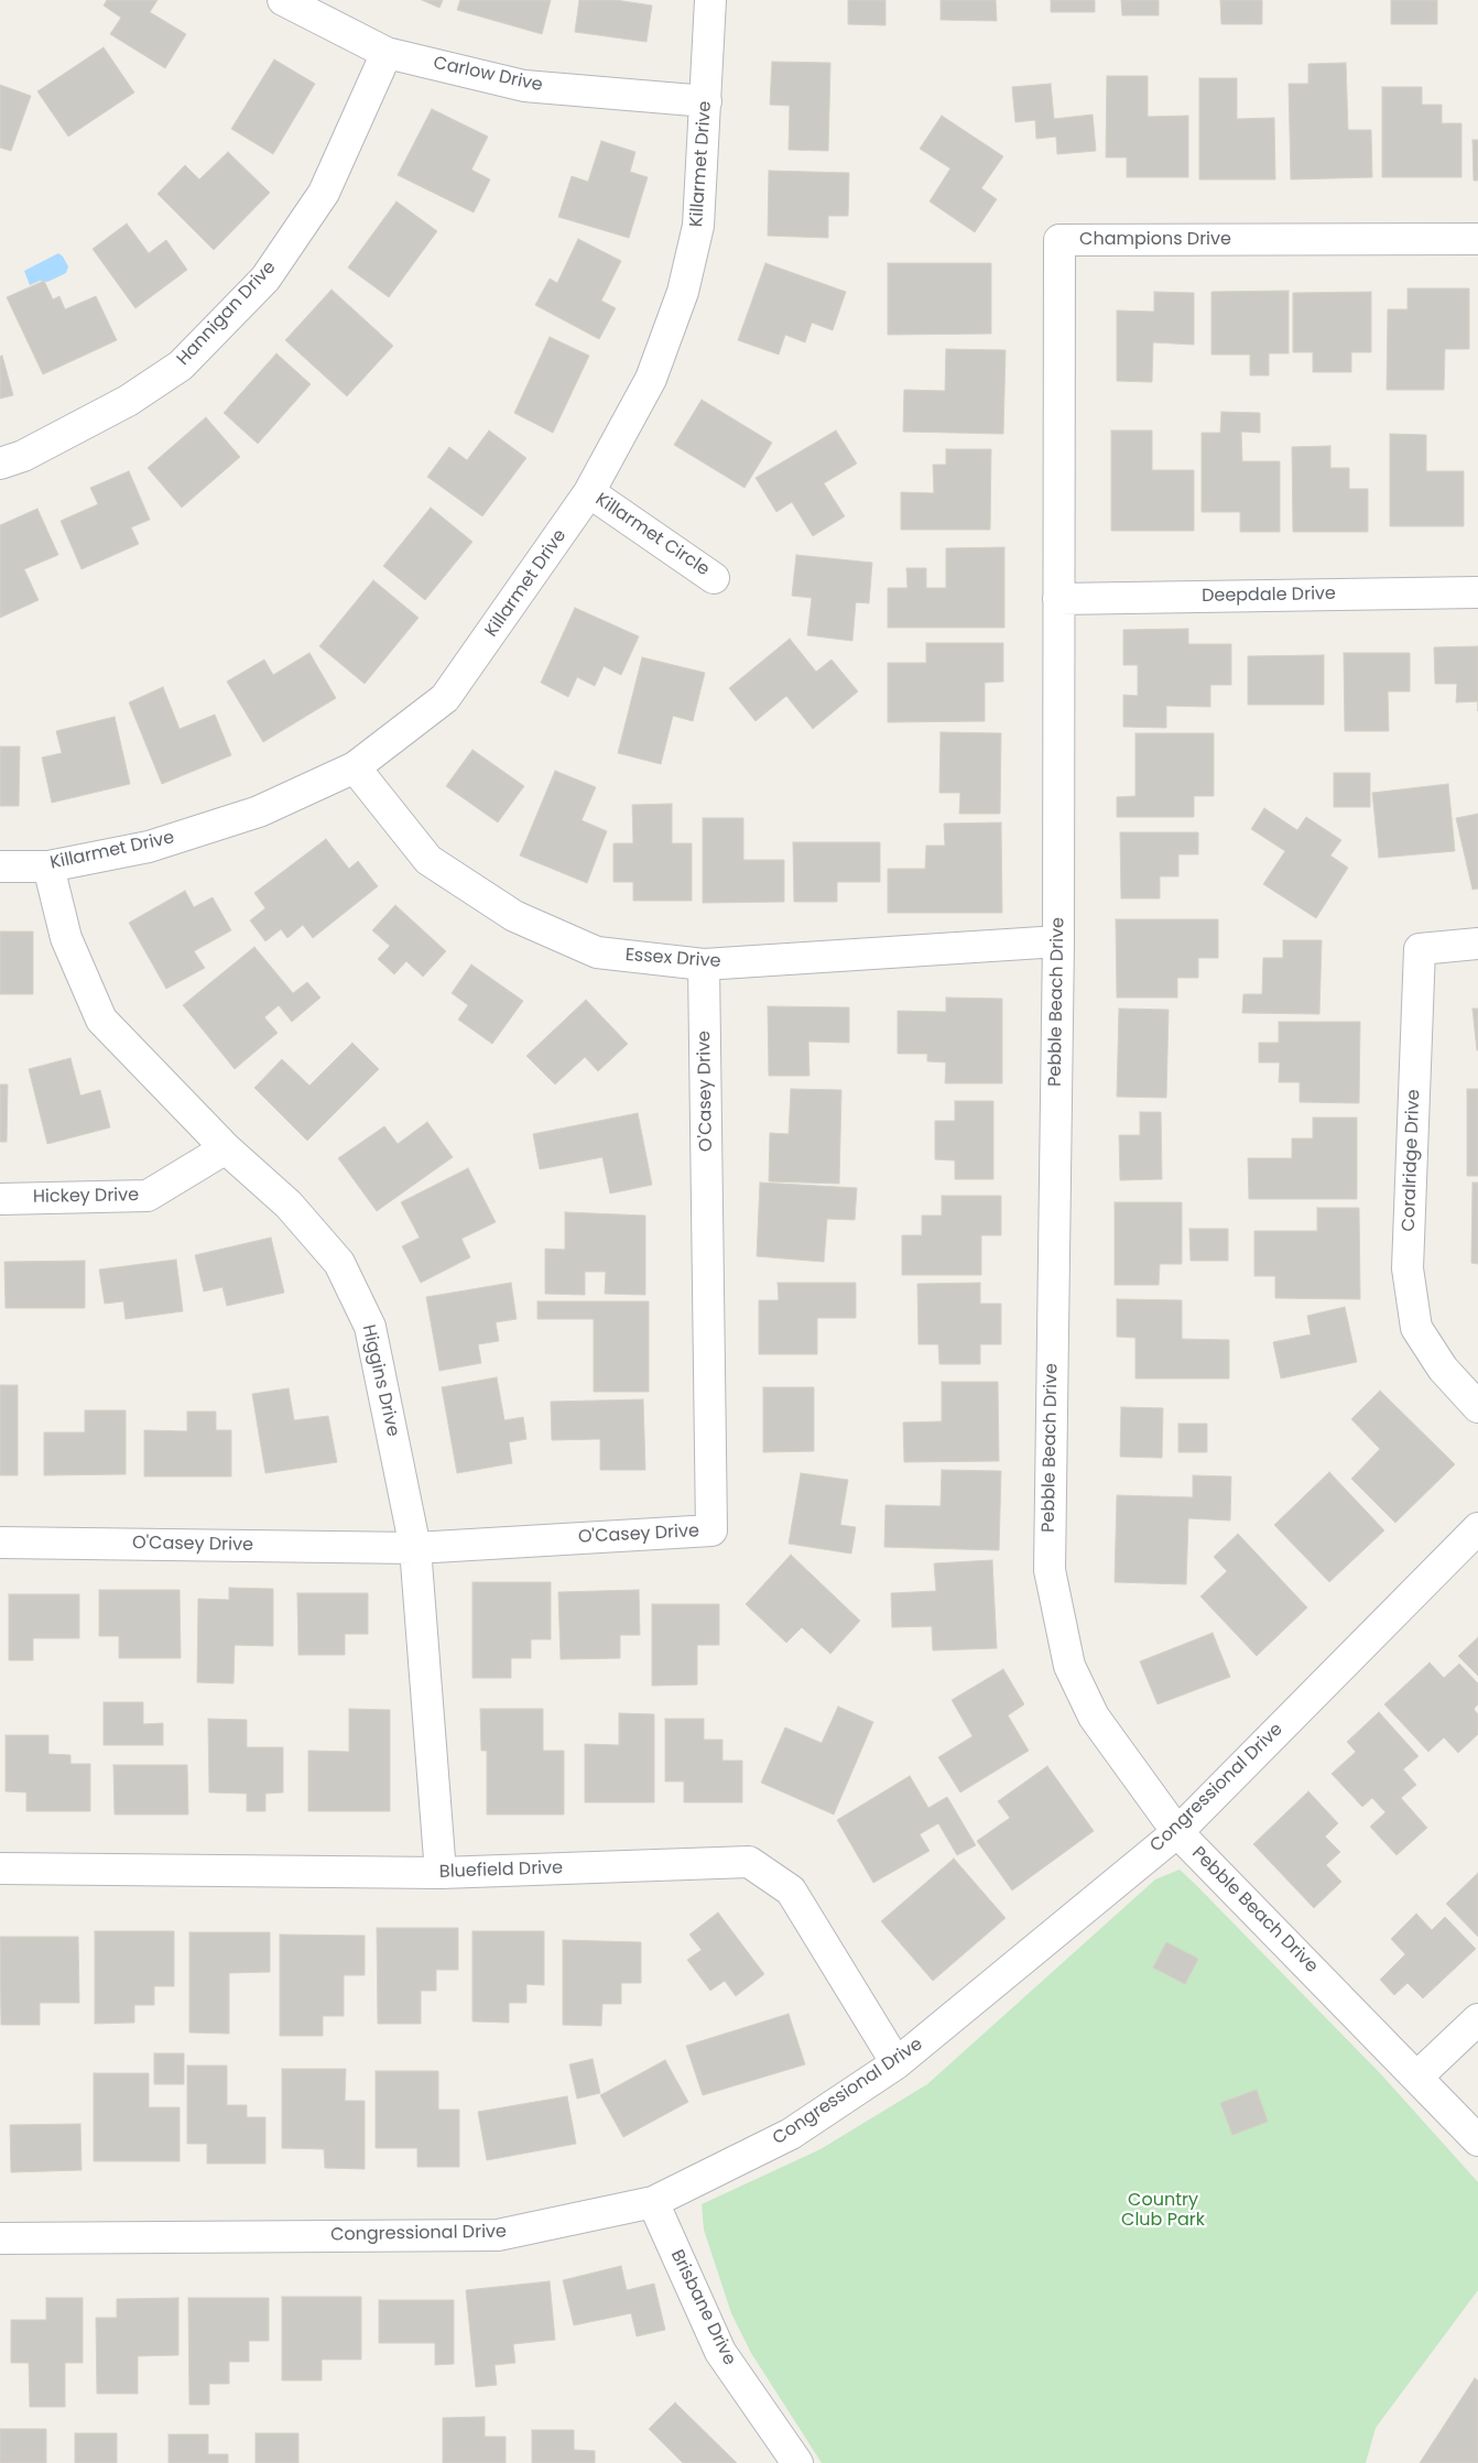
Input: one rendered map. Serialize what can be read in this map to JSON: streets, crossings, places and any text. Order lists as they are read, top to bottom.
{
  "streets": {
    "street": [
      "Carlow Drive",
      "Killarmet Drive",
      "Champions Drive",
      "Hannigan Drive",
      "Killarmet Circle",
      "Deepdale Drive",
      "Essex Drive",
      "Pebble Beach Drive",
      "O'Casey Drive",
      "Coralridge Drive",
      "Hickey Drive",
      "Higgins Drive",
      "Congressional Drive",
      "Bluefield Drive",
      "Brisbane Drive"
    ]
  },
  "crossings": [
    ["Carlow Drive", "Killarmet Drive"],
    ["Carlow Drive", "Hannigan Drive"],
    ["Killarmet Drive", "Killarmet Circle"],
    ["Killarmet Drive", "Essex Drive"],
    ["Killarmet Drive", "Higgins Drive"],
    ["Champions Drive", "Deepdale Drive"],
    ["Champions Drive", "Pebble Beach Drive"],
    ["Deepdale Drive", "Pebble Beach Drive"],
    ["Essex Drive", "Pebble Beach Drive"],
    ["Essex Drive", "O'Casey Drive"],
    ["Pebble Beach Drive", "Congressional Drive"],
    ["O'Casey Drive", "Higgins Drive"],
    ["Hickey Drive", "Higgins Drive"],
    ["Higgins Drive", "Bluefield Drive"],
    ["Congressional Drive", "Bluefield Drive"],
    ["Congressional Drive", "Brisbane Drive"]
  ],
  "parks": ["Country Club Park"]
}
